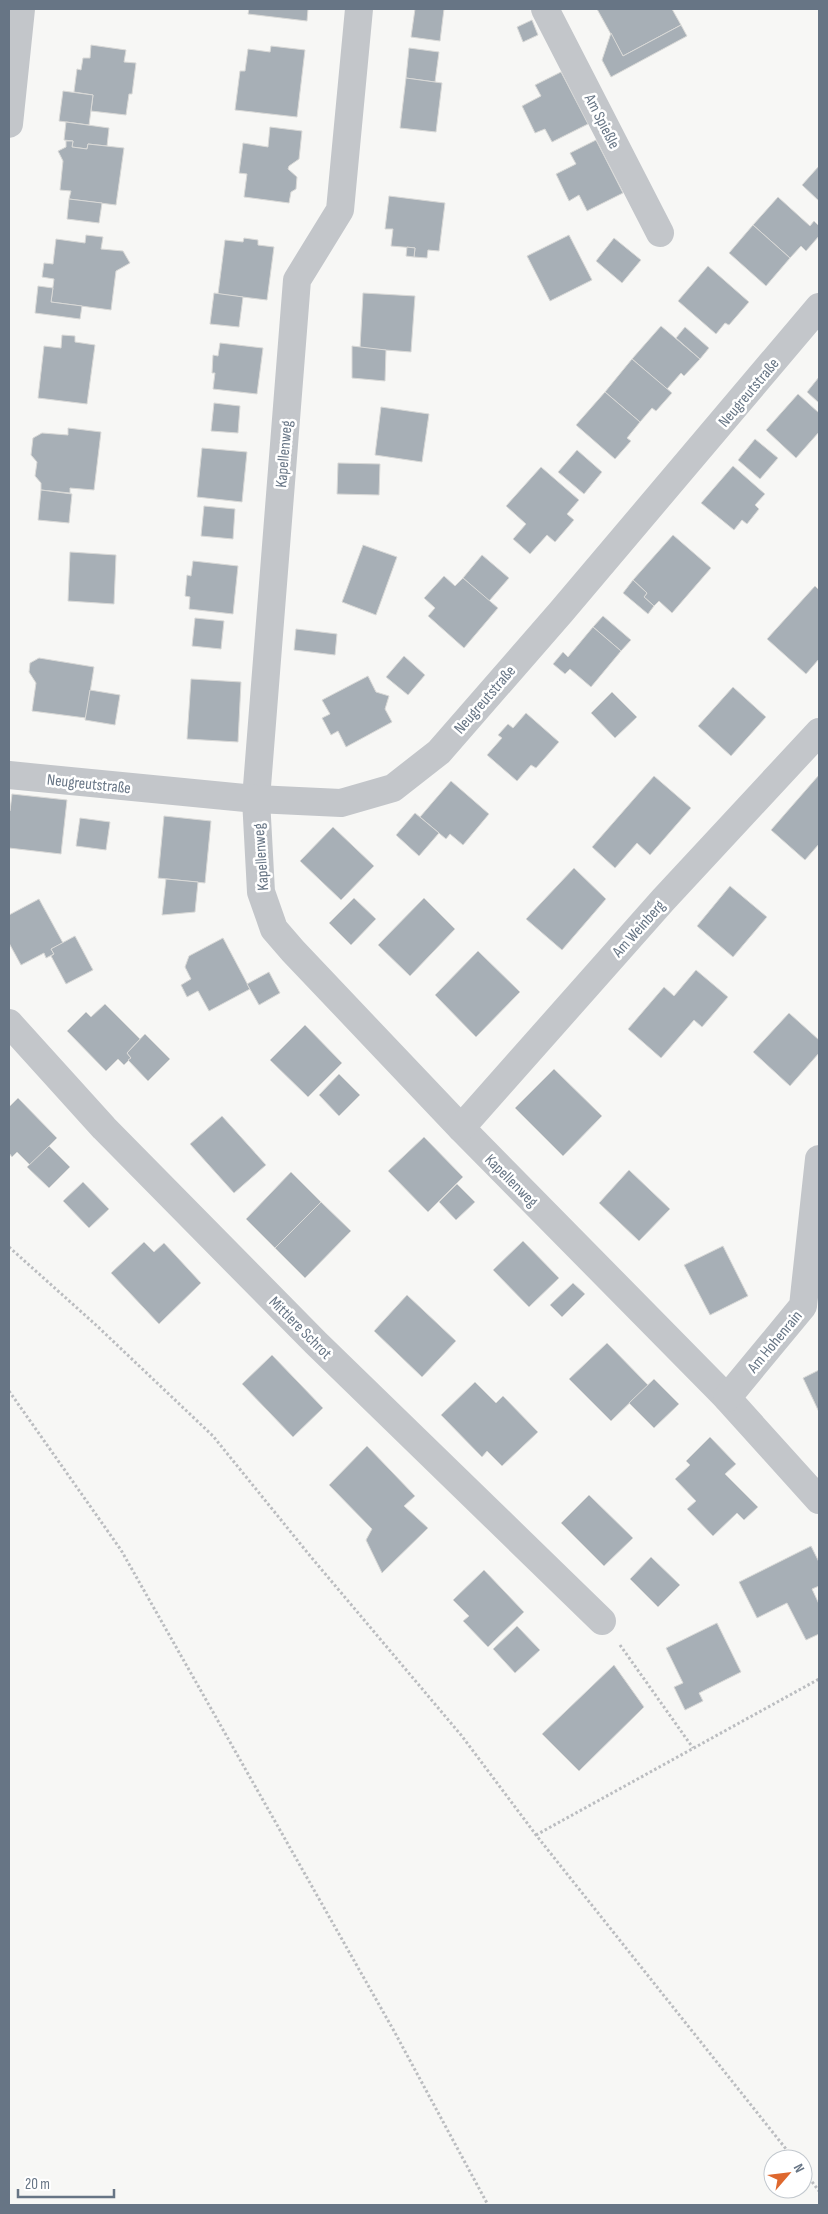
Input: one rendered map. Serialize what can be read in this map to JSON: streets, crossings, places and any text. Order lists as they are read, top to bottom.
{
  "streets": {
    "street": [
      "Am Spießle",
      "Neugreutstraße",
      "Kapellenweg",
      "Am Weinberg",
      "Mittlere Schrot",
      "Am Hohenrain"
    ]
  },
  "crossings": [
    ["Neugreutstraße", "Kapellenweg"],
    ["Kapellenweg", "Am Weinberg"],
    ["Kapellenweg", "Am Hohenrain"]
  ],
  "scale_bar": "20 m",
  "north": "top right"
}
